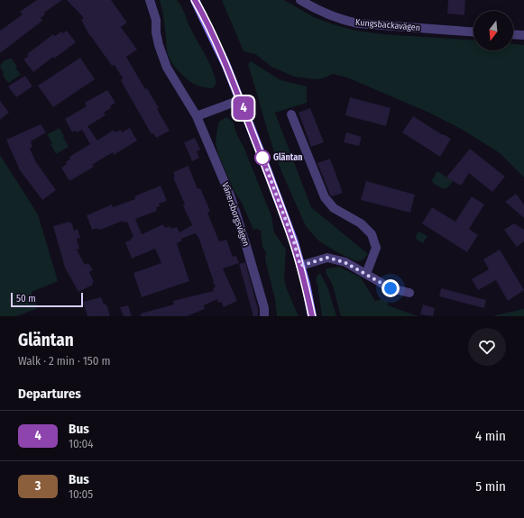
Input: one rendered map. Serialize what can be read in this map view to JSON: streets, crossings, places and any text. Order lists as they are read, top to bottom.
{
  "streets": {
    "street": ["Kungsbackavägen", "Vänersborgsvägen"]
  },
  "places": ["Gläntan"],
  "lines": ["bus line 4"],
  "scale_bar": "50 m",
  "north": "bottom",
  "page": {
    "on_map": "4",
    "scale": "50 m",
    "heading": [
      ["Gläntan", "Walk · 2 min · 150 m"],
      "Departures"
    ],
    "list": [
      {
        "mark": "4",
        "name": "Bus",
        "note": "10:04",
        "value": "4 min"
      },
      {
        "mark": "3",
        "name": "Bus",
        "note": "10:05",
        "value": "5 min"
      }
    ]
  }
}
